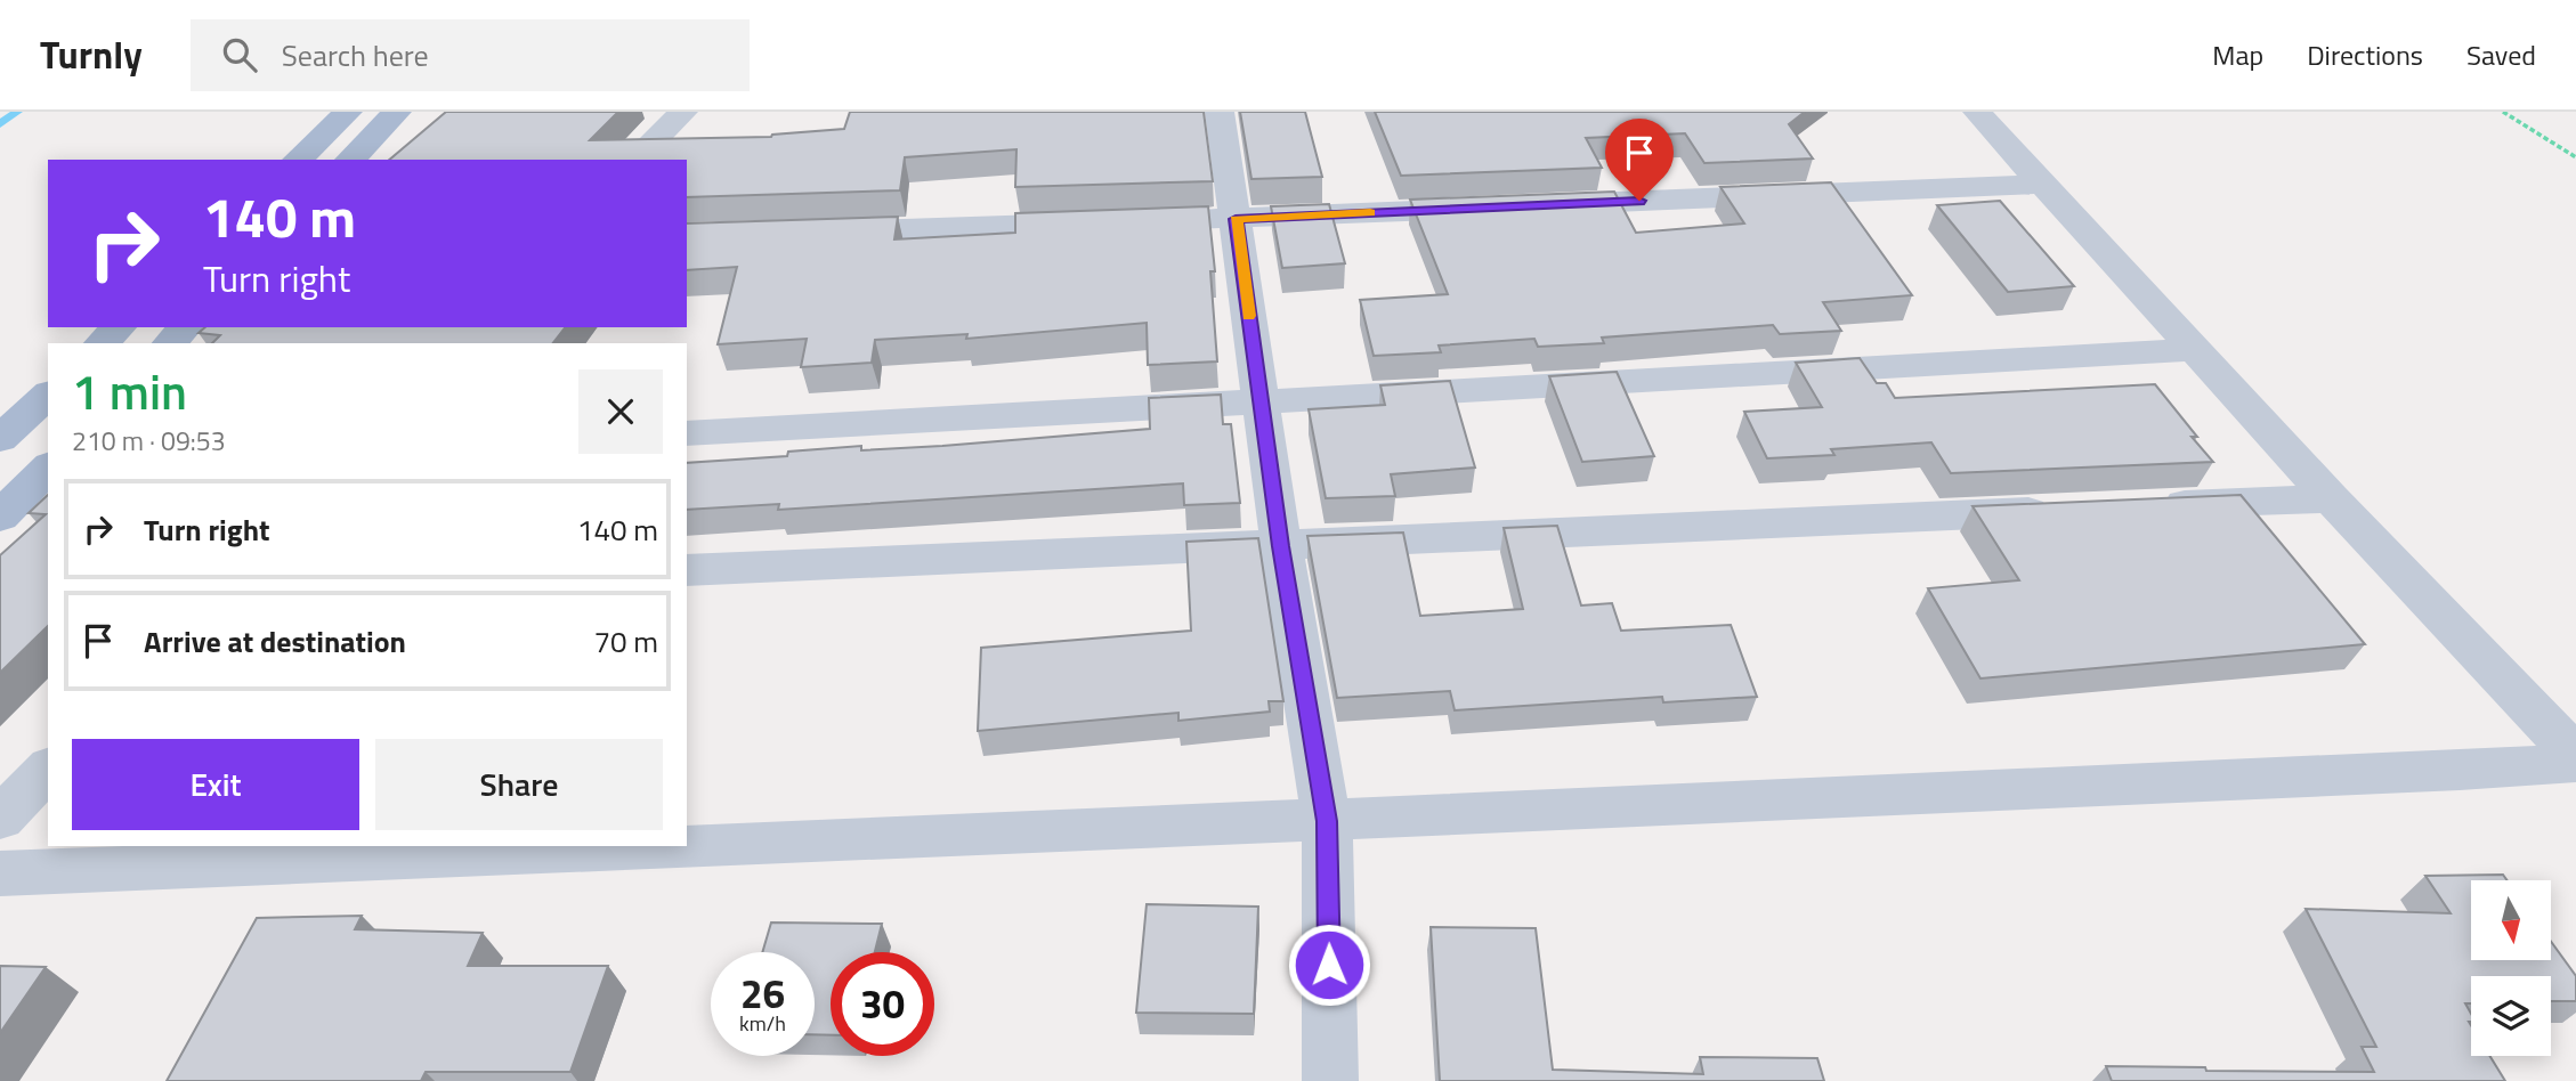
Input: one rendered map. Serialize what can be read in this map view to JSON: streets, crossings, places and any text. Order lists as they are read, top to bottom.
{
  "north": "bottom",
  "page": {
    "header": "Turnly",
    "search": "Search here",
    "nav": ["Map", "Directions", "Saved"],
    "turn": ["140 m", "Turn right"],
    "heading": ["1 min", "210 m · 09:53"],
    "list": [
      {
        "name": "Turn right",
        "value": "140 m"
      },
      {
        "name": "Arrive at destination",
        "value": "70 m"
      }
    ],
    "buttons": ["Exit", "Share"],
    "speed": "26 km/h",
    "limit": "30"
  }
}
